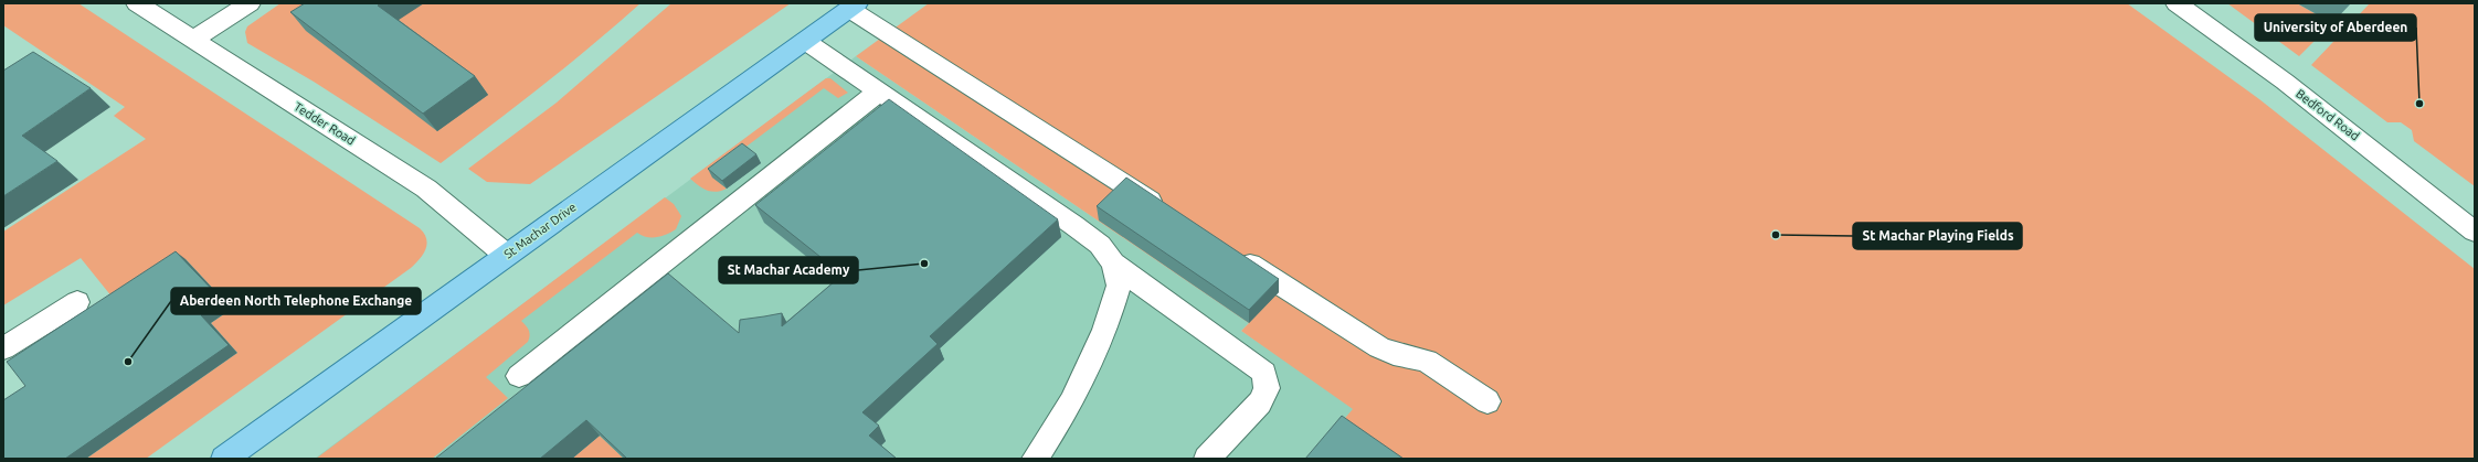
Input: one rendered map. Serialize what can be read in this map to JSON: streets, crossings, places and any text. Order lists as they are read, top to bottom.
{
  "streets": {
    "main road": ["St Machar Drive"],
    "street": ["Bedford Road", "Tedder Road"]
  },
  "crossings": [
    ["Tedder Road", "St Machar Drive"]
  ],
  "places": [
    "University of Aberdeen",
    "St Machar Playing Fields",
    "St Machar Academy",
    "Aberdeen North Telephone Exchange"
  ]
}
